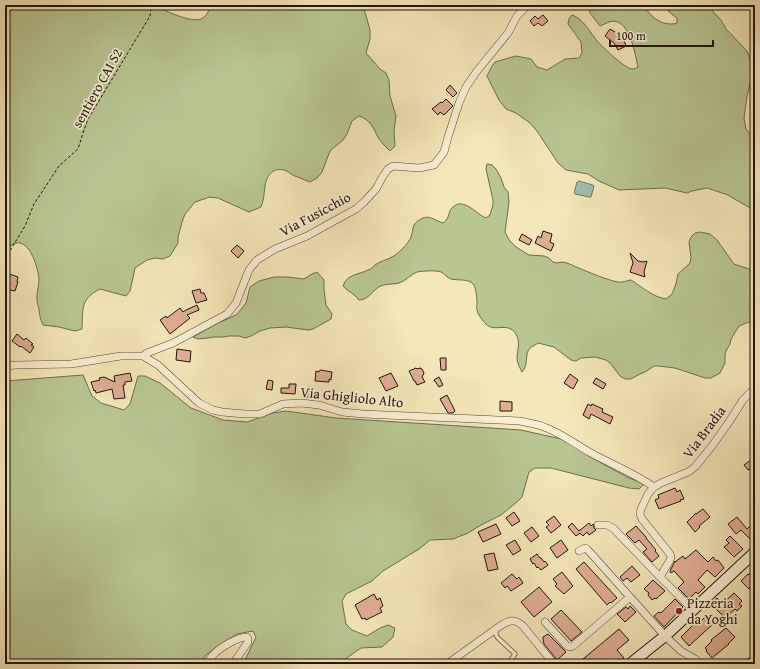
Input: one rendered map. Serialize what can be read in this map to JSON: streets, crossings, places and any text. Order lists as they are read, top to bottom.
{
  "streets": {
    "street": ["Via Fusicchio", "Via Ghigliolo Alto", "Via Bradia"],
    "path": ["sentiero CAI S2"]
  },
  "crossings": [
    ["Via Fusicchio", "Via Ghigliolo Alto"],
    ["Via Ghigliolo Alto", "Via Bradia"]
  ],
  "places": ["Pizzeria da Yoghi"],
  "scale_bar": "100 m"
}
